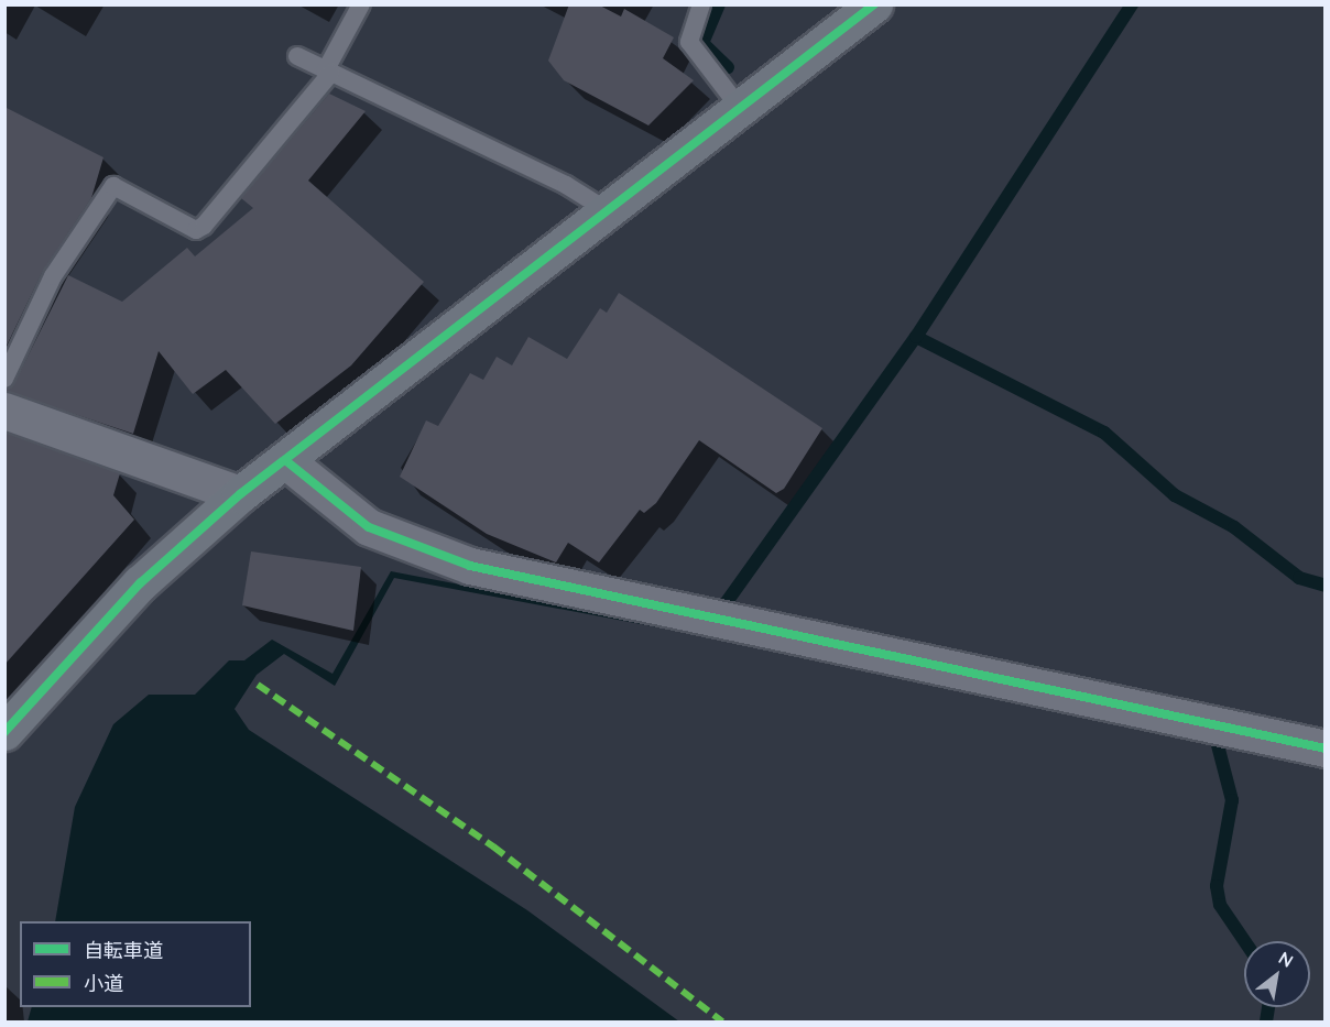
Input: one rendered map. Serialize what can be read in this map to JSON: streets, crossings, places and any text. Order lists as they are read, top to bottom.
{
  "legend": ["自転車道", "小道"],
  "north": "top right"
}
